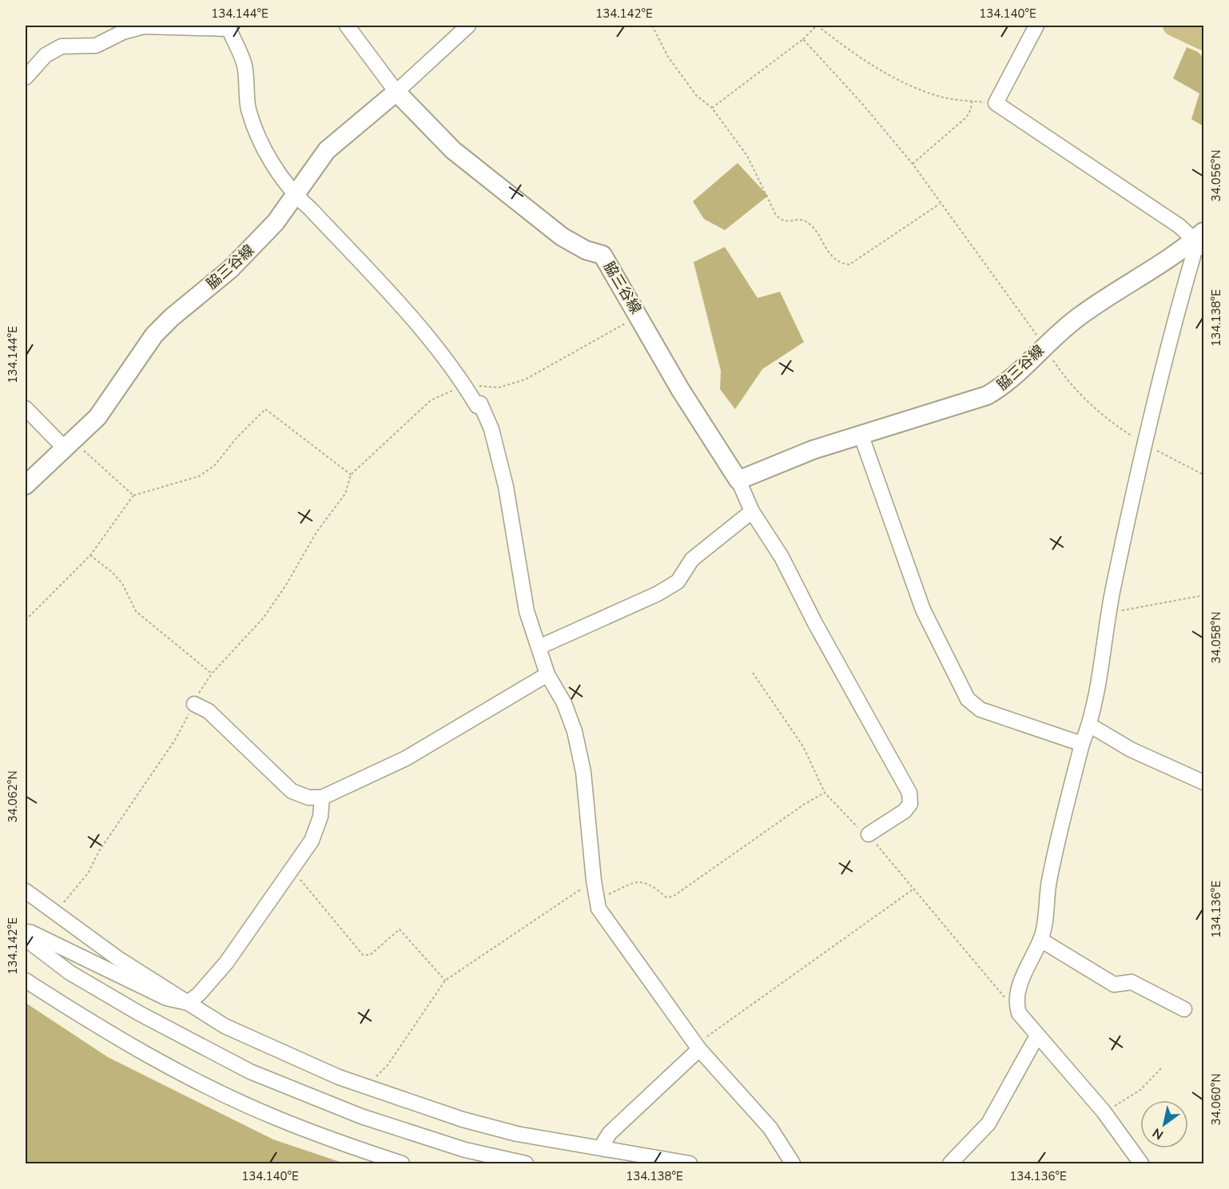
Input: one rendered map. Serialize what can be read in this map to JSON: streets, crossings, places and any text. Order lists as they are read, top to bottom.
{
  "streets": {
    "main road": ["脇三谷線"]
  },
  "north": "bottom left",
  "coordinates": [
    "134.144°E",
    "134.142°E",
    "134.140°E",
    "34.056°N",
    "134.138°E",
    "34.058°N",
    "34.062°N",
    "134.136°E",
    "34.060°N"
  ]
}
